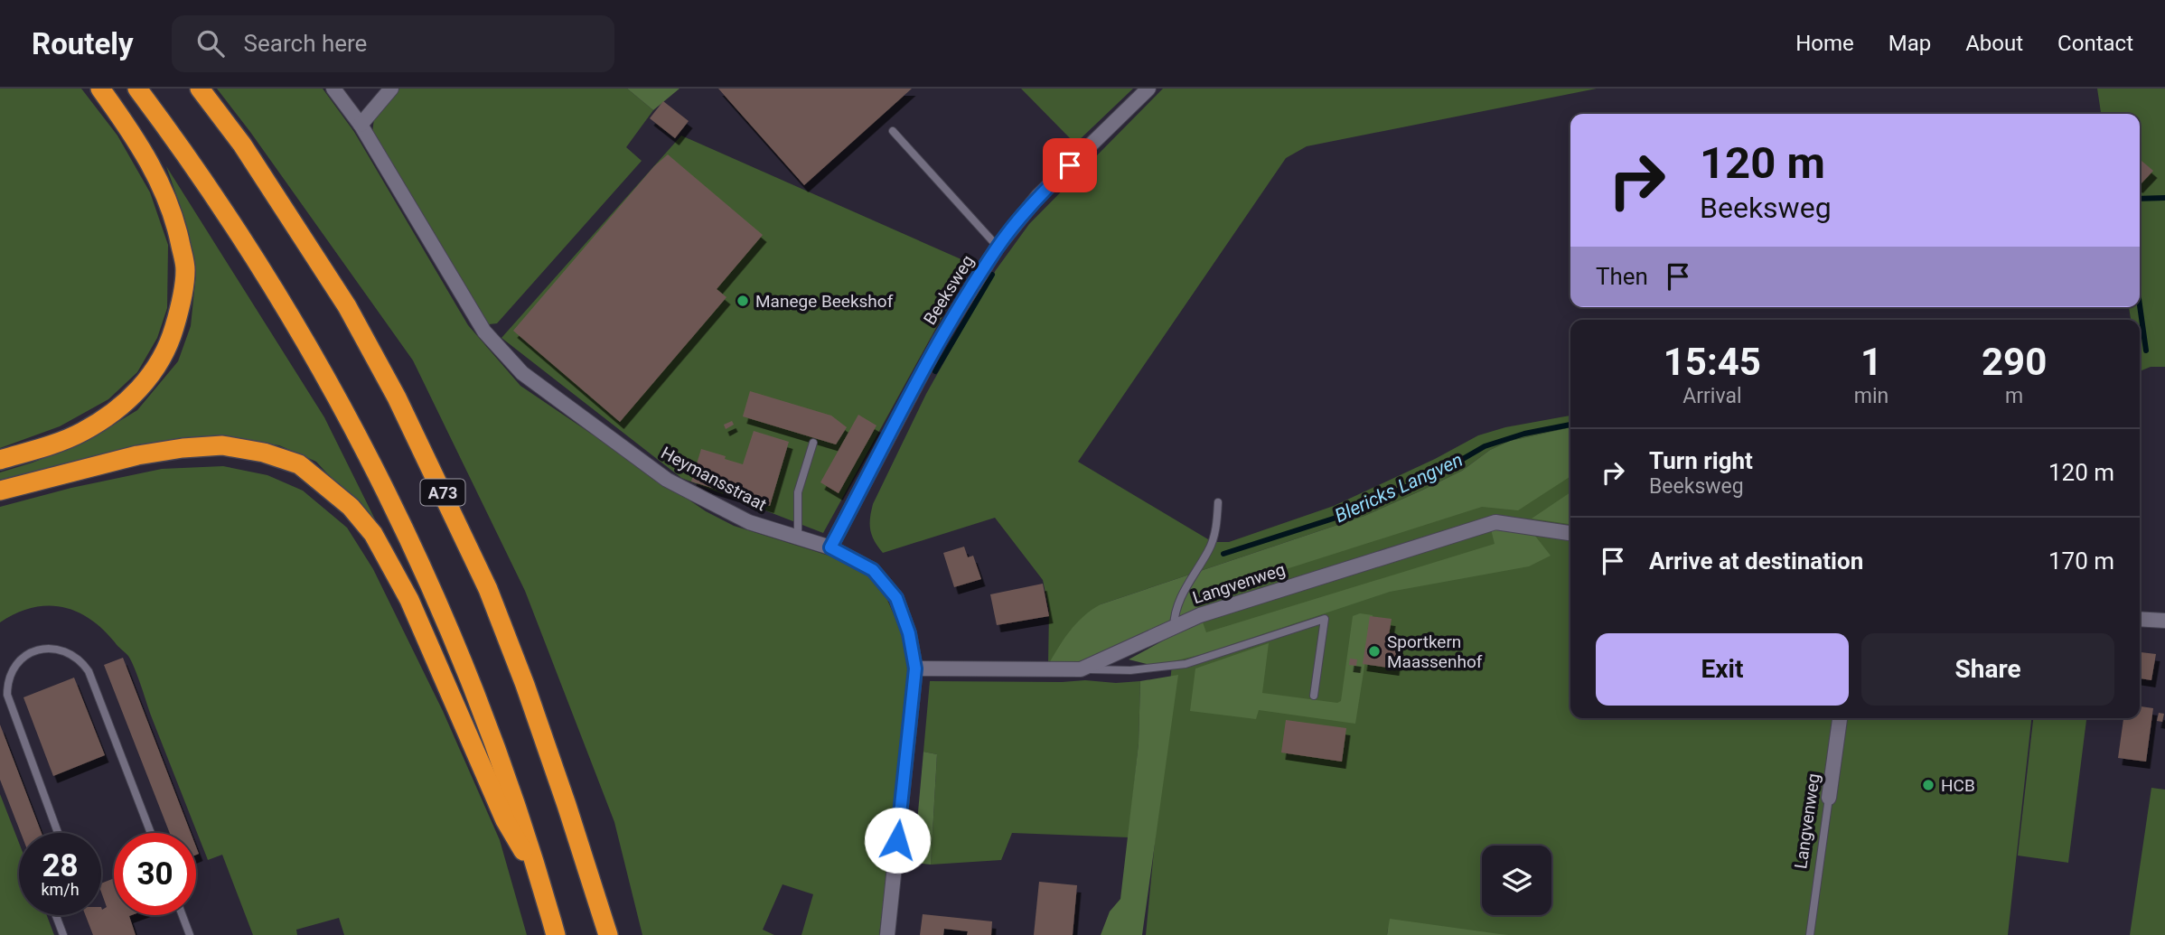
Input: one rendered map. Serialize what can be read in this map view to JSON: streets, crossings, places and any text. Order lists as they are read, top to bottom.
{
  "streets": {
    "highway": ["A73"],
    "street": ["Beeksweg", "Heymansstraat", "Langvenweg"]
  },
  "crossings": [
    ["Beeksweg", "Heymansstraat"],
    ["Heymansstraat", "Langvenweg"]
  ],
  "water": ["Blericks Langven"],
  "places": ["Manege Beekshof", "Sportkern Maassenhof", "HCB"],
  "page": {
    "header": "Routely",
    "search": "Search here",
    "nav": [
      "Home",
      "Map",
      "About",
      "Contact"
    ],
    "turn": ["120 m", "Beeksweg"],
    "then": "Then",
    "eta": [
      "15:45",
      "Arrival",
      "1",
      "min",
      "290",
      "m"
    ],
    "list": [
      {
        "name": "Turn right",
        "note": "Beeksweg",
        "value": "120 m"
      },
      {
        "name": "Arrive at destination",
        "value": "170 m"
      }
    ],
    "buttons": ["Exit", "Share"],
    "speed": "28 km/h",
    "limit": "30"
  }
}
